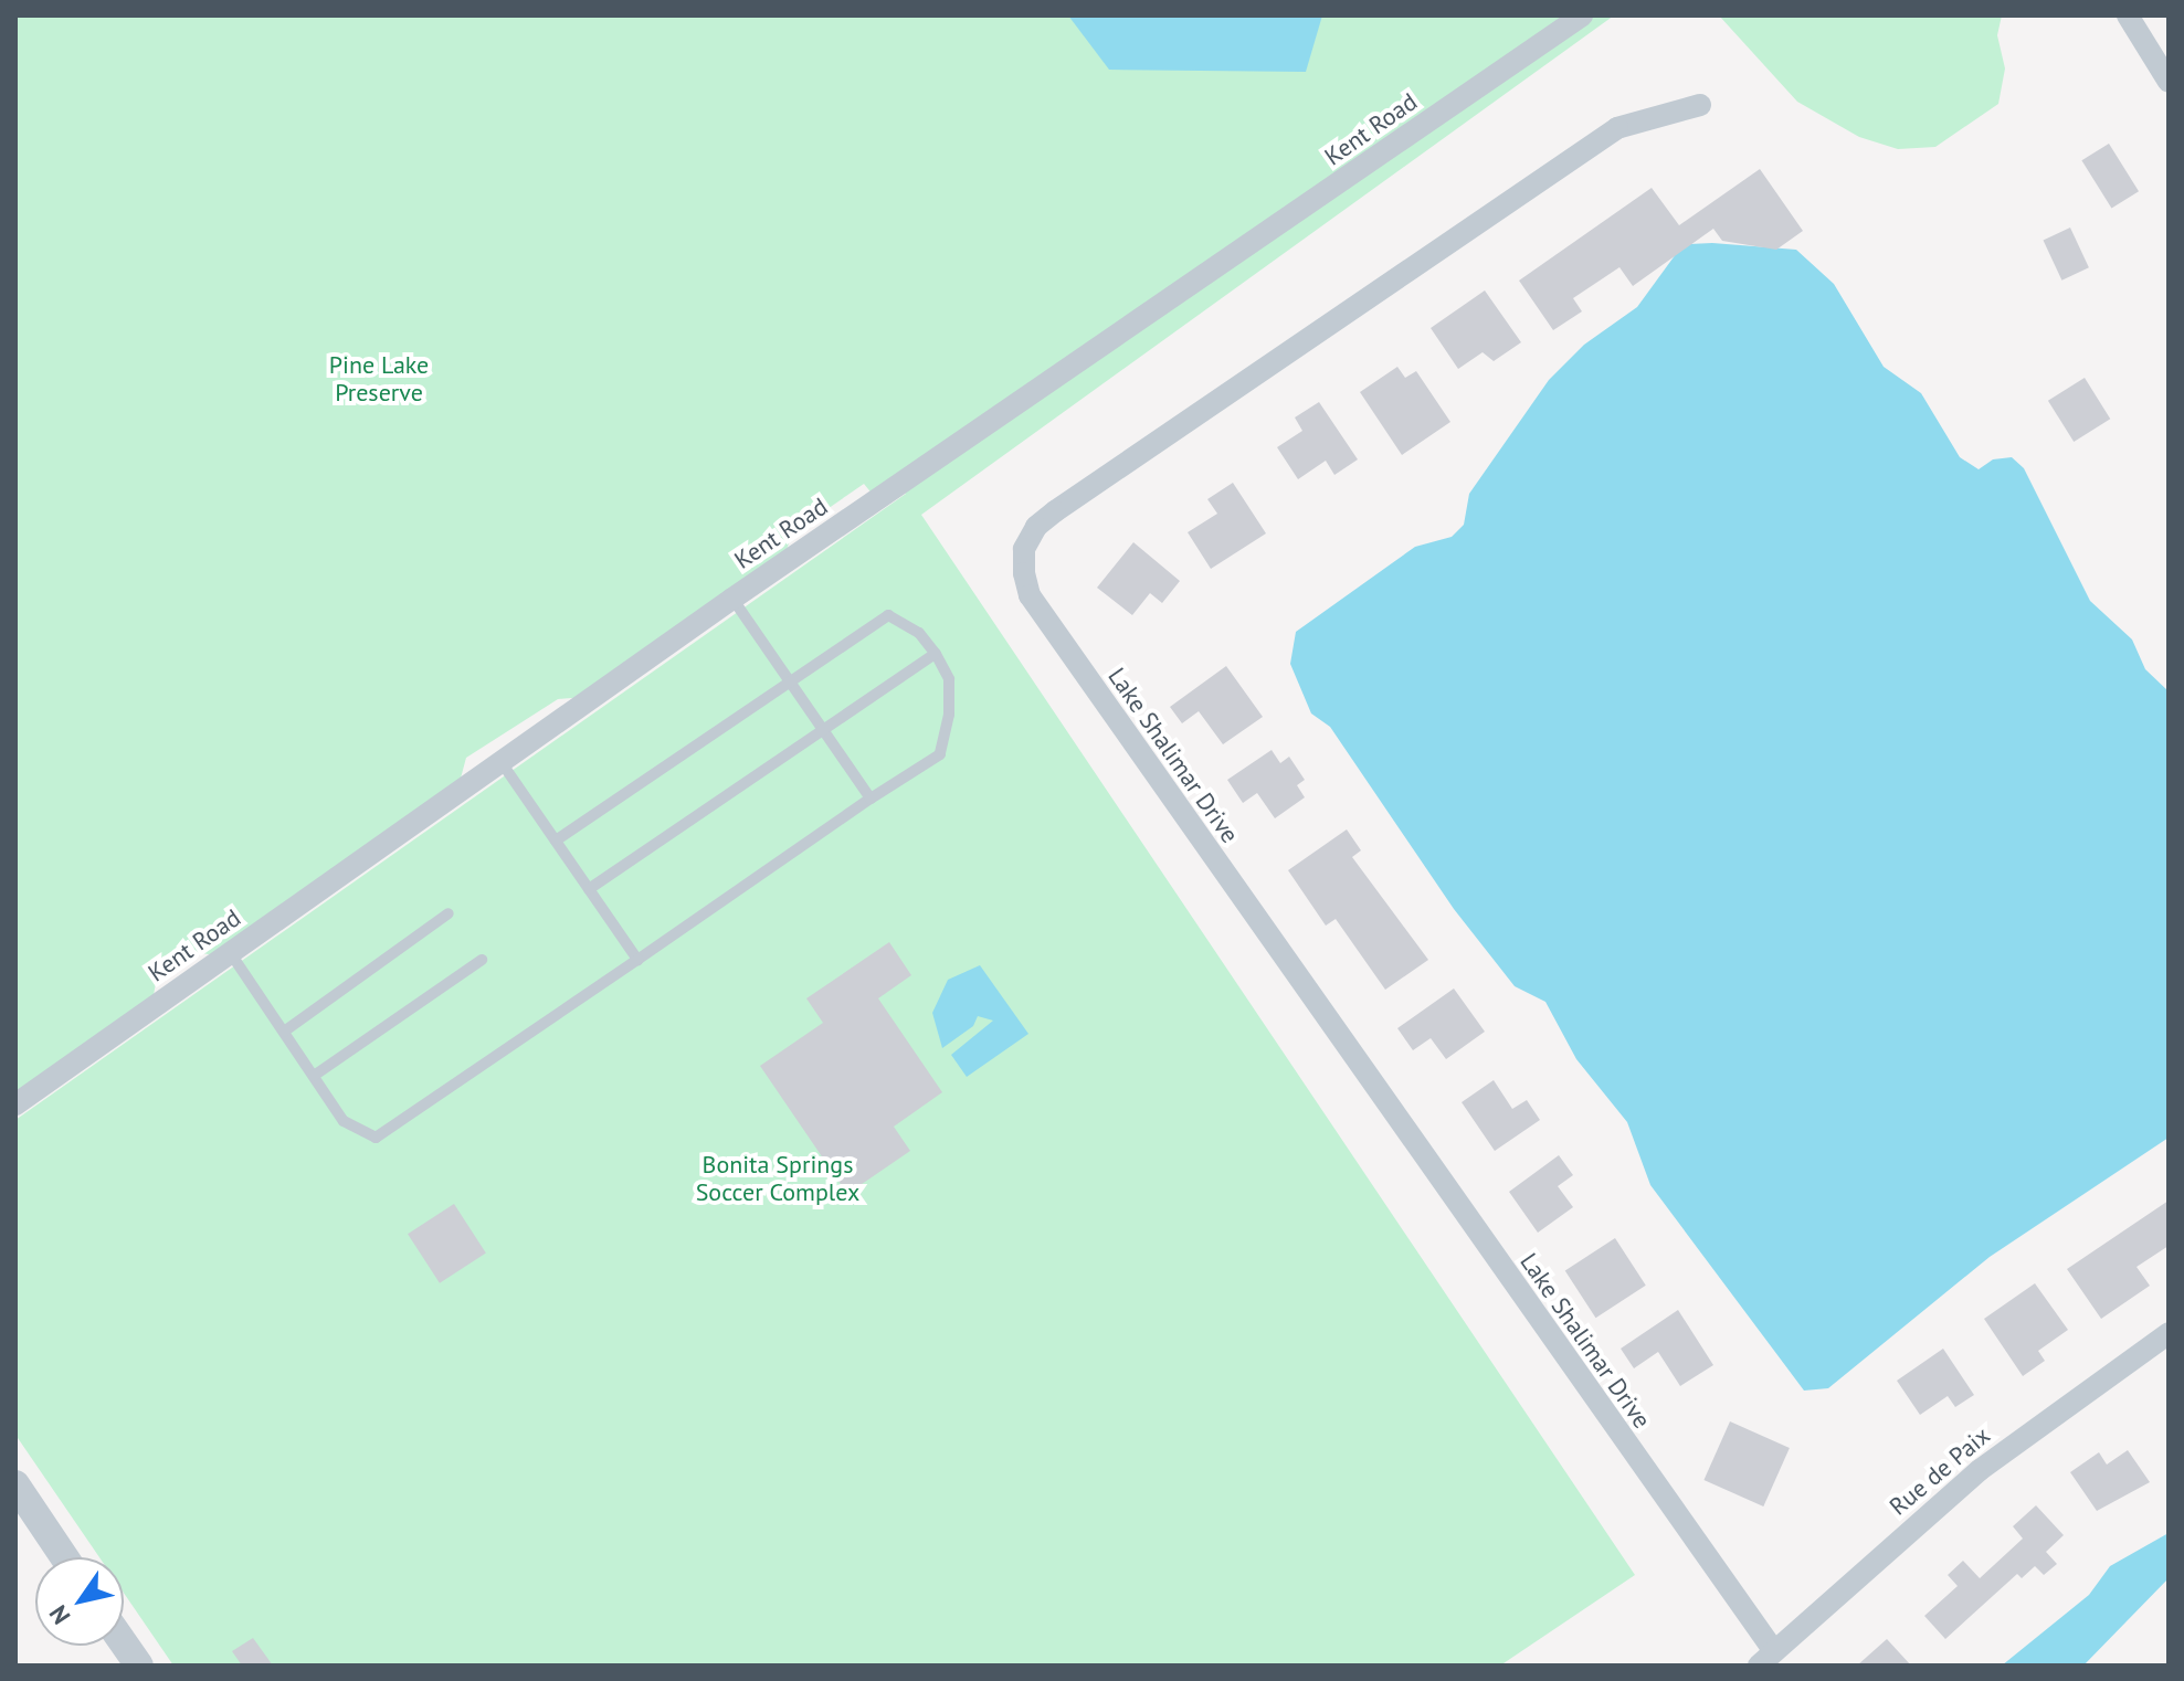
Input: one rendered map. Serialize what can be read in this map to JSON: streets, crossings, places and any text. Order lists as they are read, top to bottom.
{
  "streets": {
    "street": ["Kent Road", "Lake Shalimar Drive", "Rue de Paix"]
  },
  "crossings": [
    ["Lake Shalimar Drive", "Rue de Paix"]
  ],
  "parks": ["Pine Lake Preserve", "Bonita Springs Soccer Complex"],
  "north": "bottom left"
}
